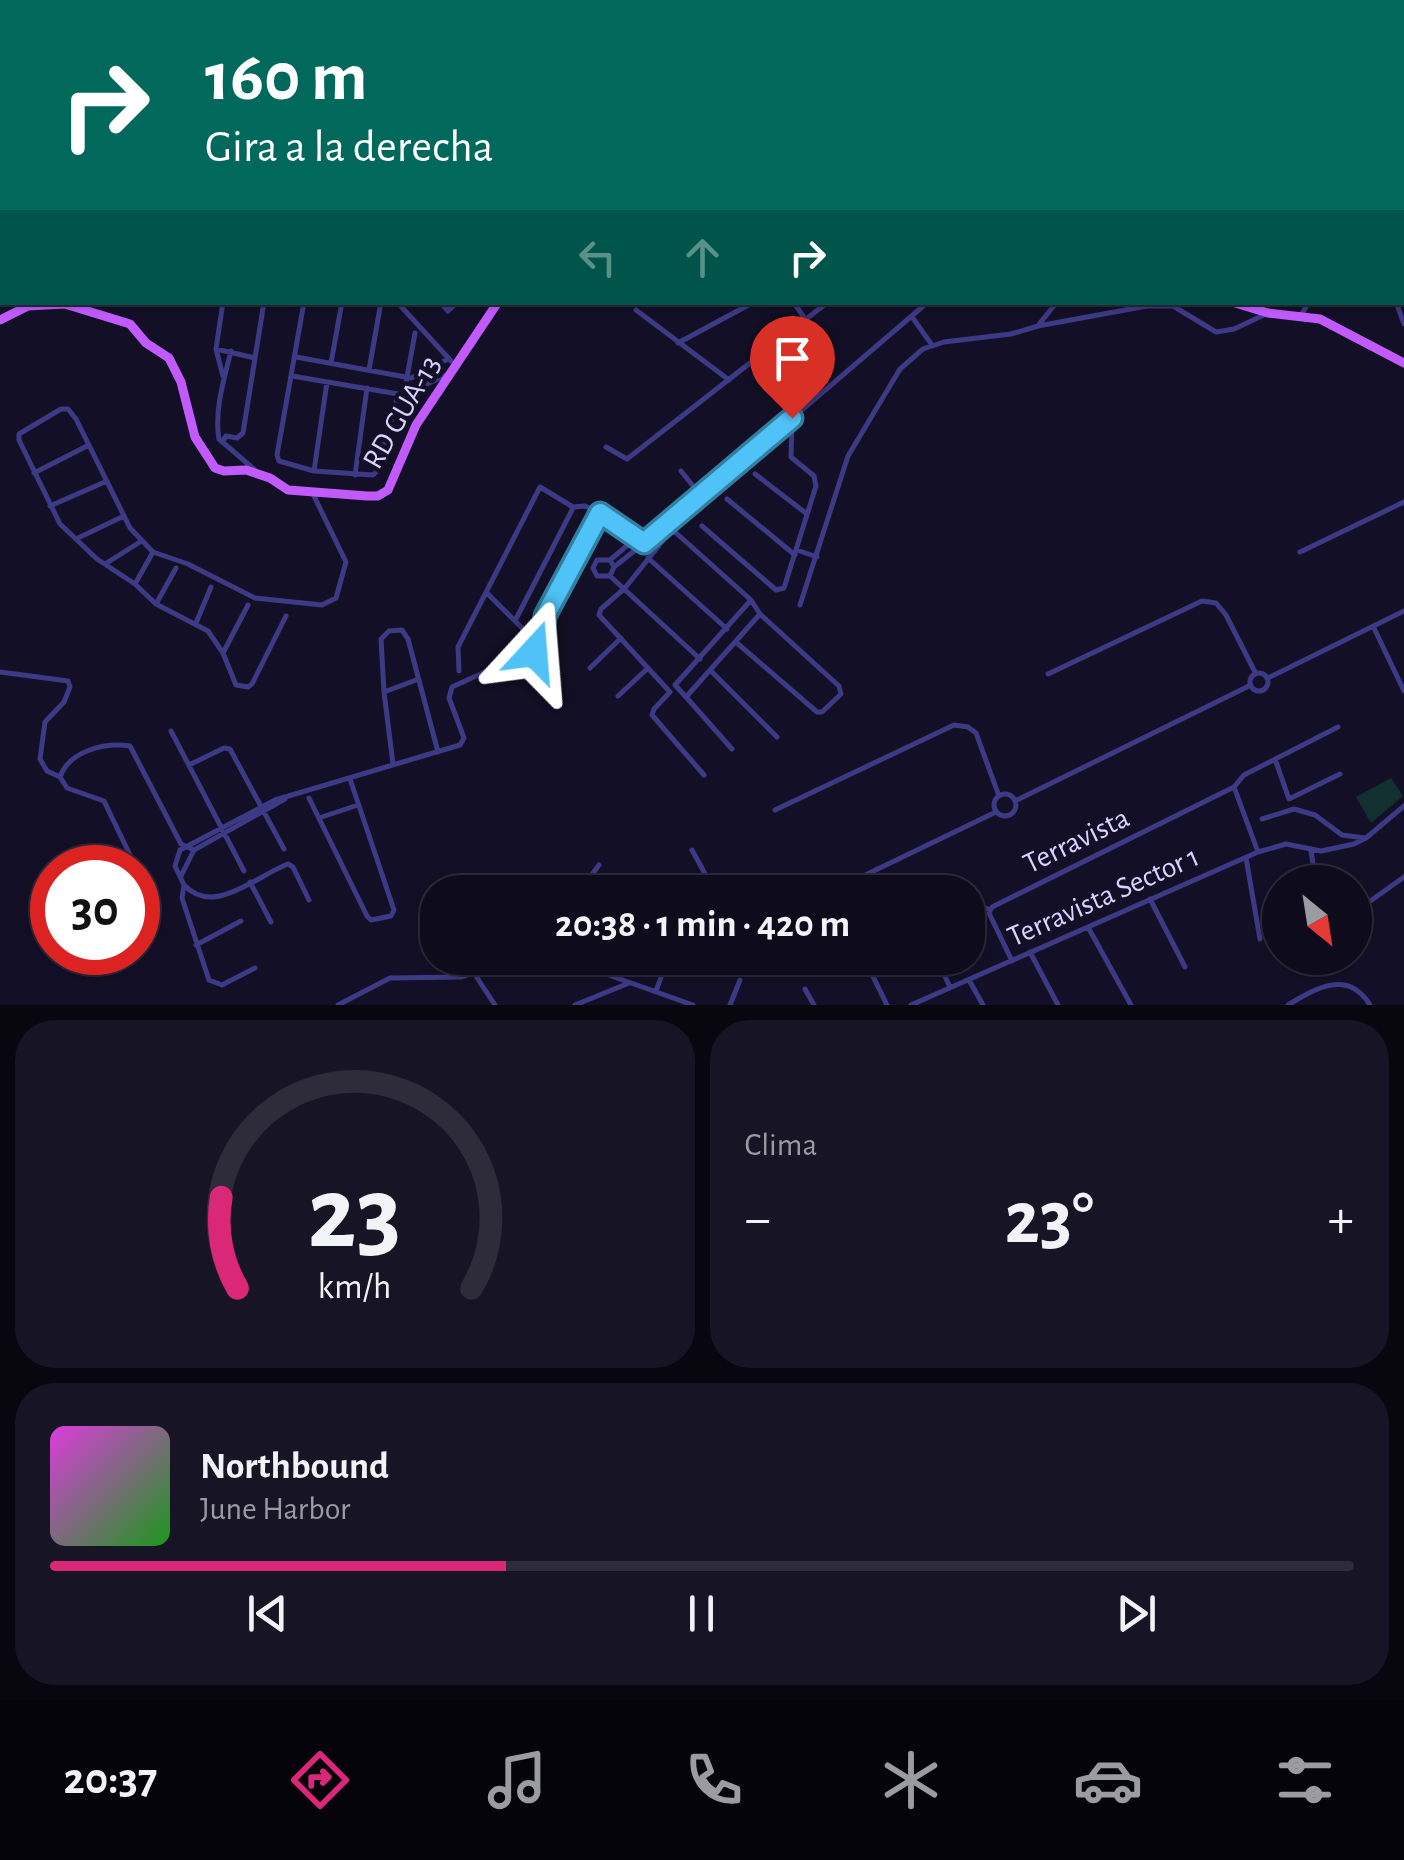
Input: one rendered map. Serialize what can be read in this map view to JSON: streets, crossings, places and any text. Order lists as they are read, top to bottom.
{
  "streets": {
    "main road": ["RD GUA-13"],
    "street": ["Terravista", "Terravista Sector 1"]
  },
  "north": "bottom right",
  "page": {
    "turn": ["160 m", "Gira a la derecha"],
    "limit": "30",
    "trip": "20:38 · 1 min · 420 m",
    "tile": "Clima",
    "heat": ["−", "23°", "+"],
    "song": ["Northbound", "June Harbor"],
    "tabs": "20:37",
    "gauge": ["23", "km/h"]
  }
}
